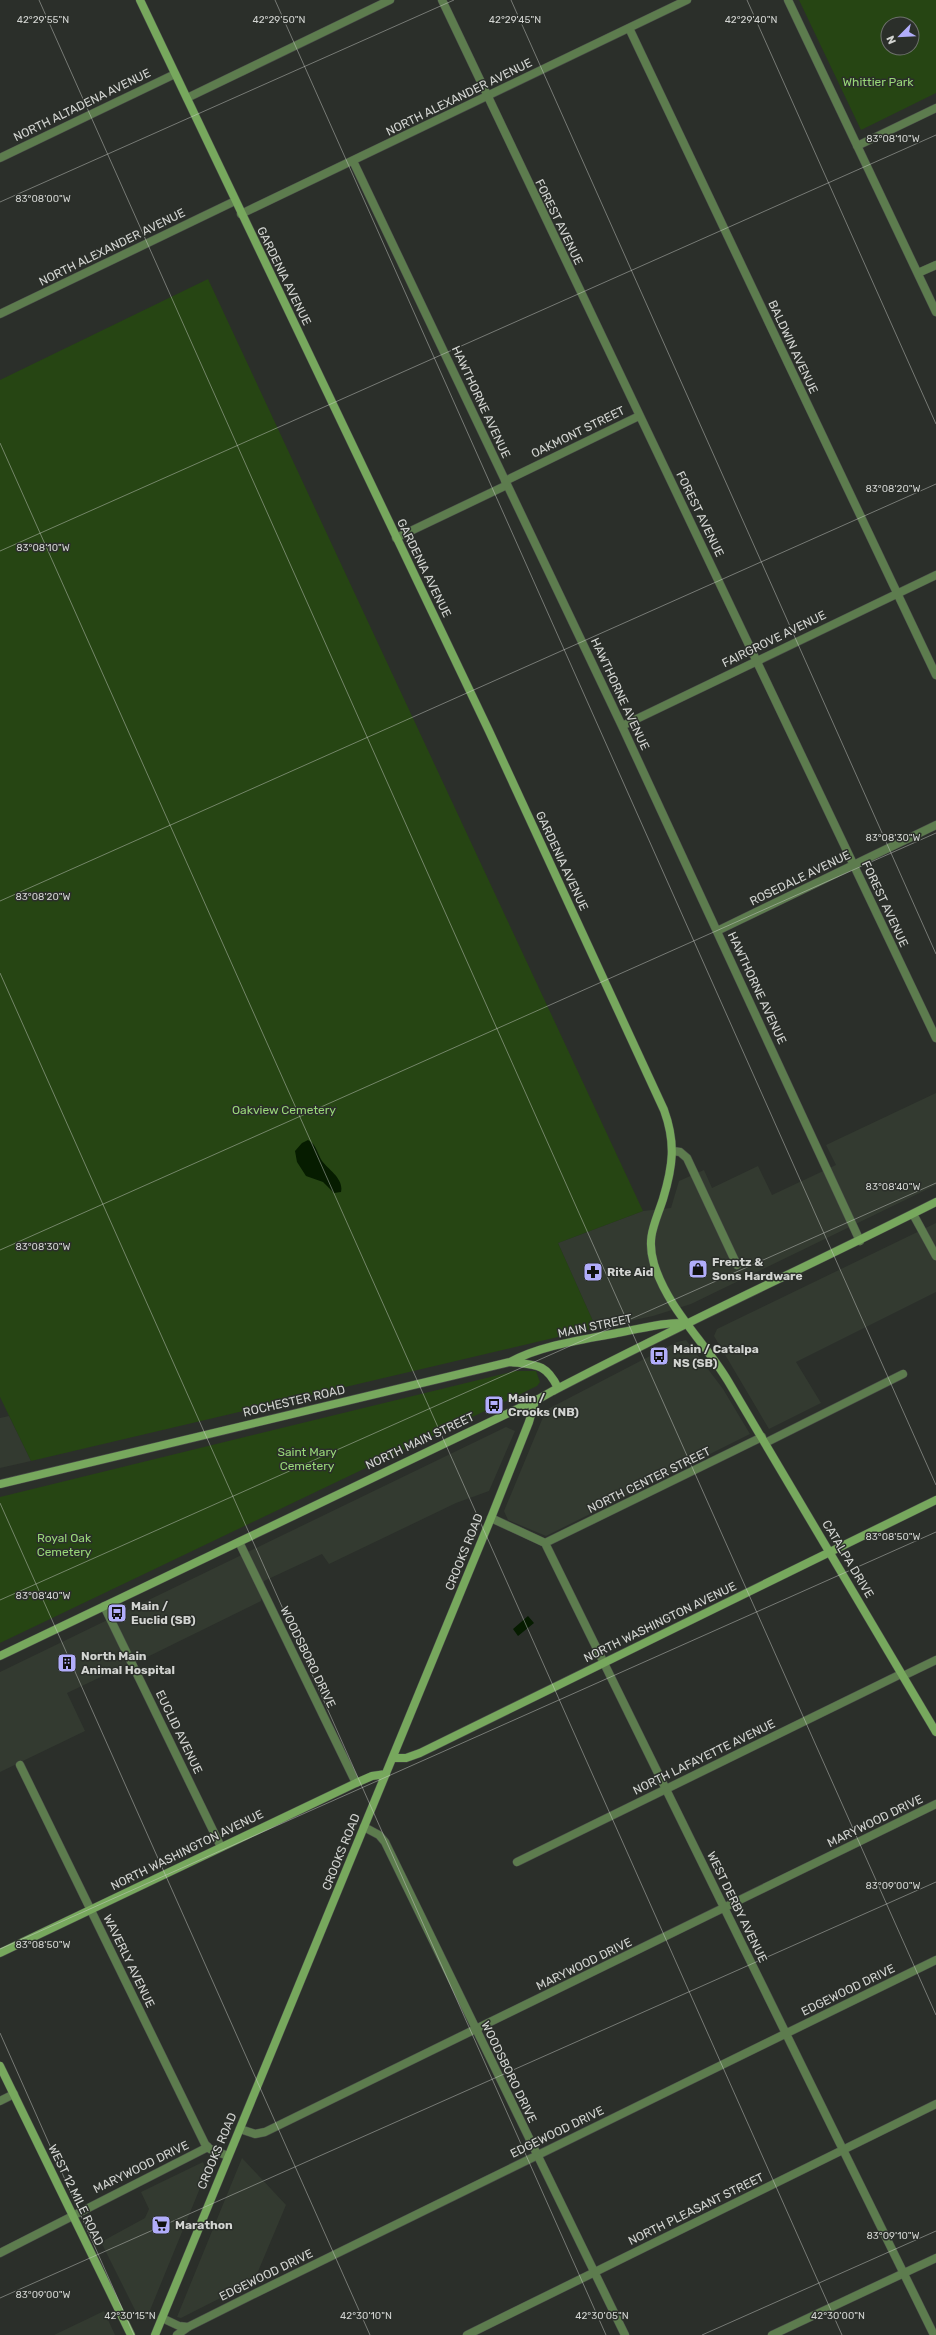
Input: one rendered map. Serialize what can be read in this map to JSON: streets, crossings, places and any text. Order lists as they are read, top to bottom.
{
  "streets": {
    "main road": [
      "GARDENIA AVENUE",
      "MAIN STREET",
      "ROCHESTER ROAD",
      "NORTH MAIN STREET",
      "CROOKS ROAD",
      "CATALPA DRIVE",
      "NORTH WASHINGTON AVENUE",
      "WEST 12 MILE ROAD"
    ],
    "street": [
      "NORTH ALEXANDER AVENUE",
      "NORTH ALTADENA AVENUE",
      "FOREST AVENUE",
      "BALDWIN AVENUE",
      "HAWTHORNE AVENUE",
      "OAKMONT STREET",
      "FAIRGROVE AVENUE",
      "ROSEDALE AVENUE",
      "NORTH CENTER STREET",
      "WOODSBORO DRIVE",
      "EUCLID AVENUE",
      "NORTH LAFAYETTE AVENUE",
      "MARYWOOD DRIVE",
      "WEST DERBY AVENUE",
      "WAVERLY AVENUE",
      "EDGEWOOD DRIVE",
      "NORTH PLEASANT STREET"
    ]
  },
  "crossings": [
    ["NORTH ALEXANDER AVENUE", "FOREST AVENUE"],
    ["NORTH ALEXANDER AVENUE", "GARDENIA AVENUE"],
    ["NORTH ALEXANDER AVENUE", "BALDWIN AVENUE"],
    ["NORTH ALEXANDER AVENUE", "HAWTHORNE AVENUE"],
    ["NORTH ALTADENA AVENUE", "GARDENIA AVENUE"],
    ["FOREST AVENUE", "OAKMONT STREET"],
    ["FOREST AVENUE", "FAIRGROVE AVENUE"],
    ["FOREST AVENUE", "ROSEDALE AVENUE"],
    ["GARDENIA AVENUE", "OAKMONT STREET"],
    ["GARDENIA AVENUE", "MAIN STREET"],
    ["GARDENIA AVENUE", "CATALPA DRIVE"],
    ["BALDWIN AVENUE", "FAIRGROVE AVENUE"],
    ["HAWTHORNE AVENUE", "OAKMONT STREET"],
    ["HAWTHORNE AVENUE", "FAIRGROVE AVENUE"],
    ["HAWTHORNE AVENUE", "ROSEDALE AVENUE"],
    ["MAIN STREET", "ROCHESTER ROAD"],
    ["NORTH MAIN STREET", "CROOKS ROAD"],
    ["NORTH MAIN STREET", "WOODSBORO DRIVE"],
    ["NORTH MAIN STREET", "EUCLID AVENUE"],
    ["NORTH CENTER STREET", "CATALPA DRIVE"],
    ["NORTH CENTER STREET", "WEST DERBY AVENUE"],
    ["CROOKS ROAD", "NORTH WASHINGTON AVENUE"],
    ["CROOKS ROAD", "WOODSBORO DRIVE"],
    ["CROOKS ROAD", "MARYWOOD DRIVE"],
    ["CATALPA DRIVE", "NORTH WASHINGTON AVENUE"],
    ["CATALPA DRIVE", "NORTH LAFAYETTE AVENUE"],
    ["NORTH WASHINGTON AVENUE", "WOODSBORO DRIVE"],
    ["NORTH WASHINGTON AVENUE", "EUCLID AVENUE"],
    ["NORTH WASHINGTON AVENUE", "WEST DERBY AVENUE"],
    ["NORTH WASHINGTON AVENUE", "WAVERLY AVENUE"],
    ["WOODSBORO DRIVE", "MARYWOOD DRIVE"],
    ["WOODSBORO DRIVE", "EDGEWOOD DRIVE"],
    ["WOODSBORO DRIVE", "NORTH PLEASANT STREET"],
    ["NORTH LAFAYETTE AVENUE", "WEST DERBY AVENUE"],
    ["MARYWOOD DRIVE", "WEST DERBY AVENUE"],
    ["MARYWOOD DRIVE", "WAVERLY AVENUE"],
    ["MARYWOOD DRIVE", "WEST 12 MILE ROAD"],
    ["WEST DERBY AVENUE", "EDGEWOOD DRIVE"],
    ["WEST DERBY AVENUE", "NORTH PLEASANT STREET"]
  ],
  "parks": [
    "Whittier Park",
    "Oakview Cemetery",
    "Saint Mary Cemetery",
    "Royal Oak Cemetery"
  ],
  "places": {
    "shop": ["Frentz & Sons Hardware"],
    "pharmacy": ["Rite Aid"],
    "bus stop": ["Main / Catalpa NS (SB)", "Main / Crooks (NB)", "Main / Euclid (SB)"],
    "building": ["North Main Animal Hospital"],
    "supermarket": ["Marathon"]
  },
  "north": "bottom left",
  "coordinates": [
    "42°29'40\"N",
    "42°29'55\"N",
    "42°29'50\"N",
    "42°29'45\"N",
    "83°08'10\"W",
    "83°08'00\"W",
    "83°08'20\"W",
    "83°08'30\"W",
    "83°08'40\"W",
    "83°08'50\"W",
    "83°09'00\"W",
    "83°09'10\"W",
    "42°30'15\"N",
    "42°30'10\"N",
    "42°30'05\"N",
    "42°30'00\"N"
  ]
}
